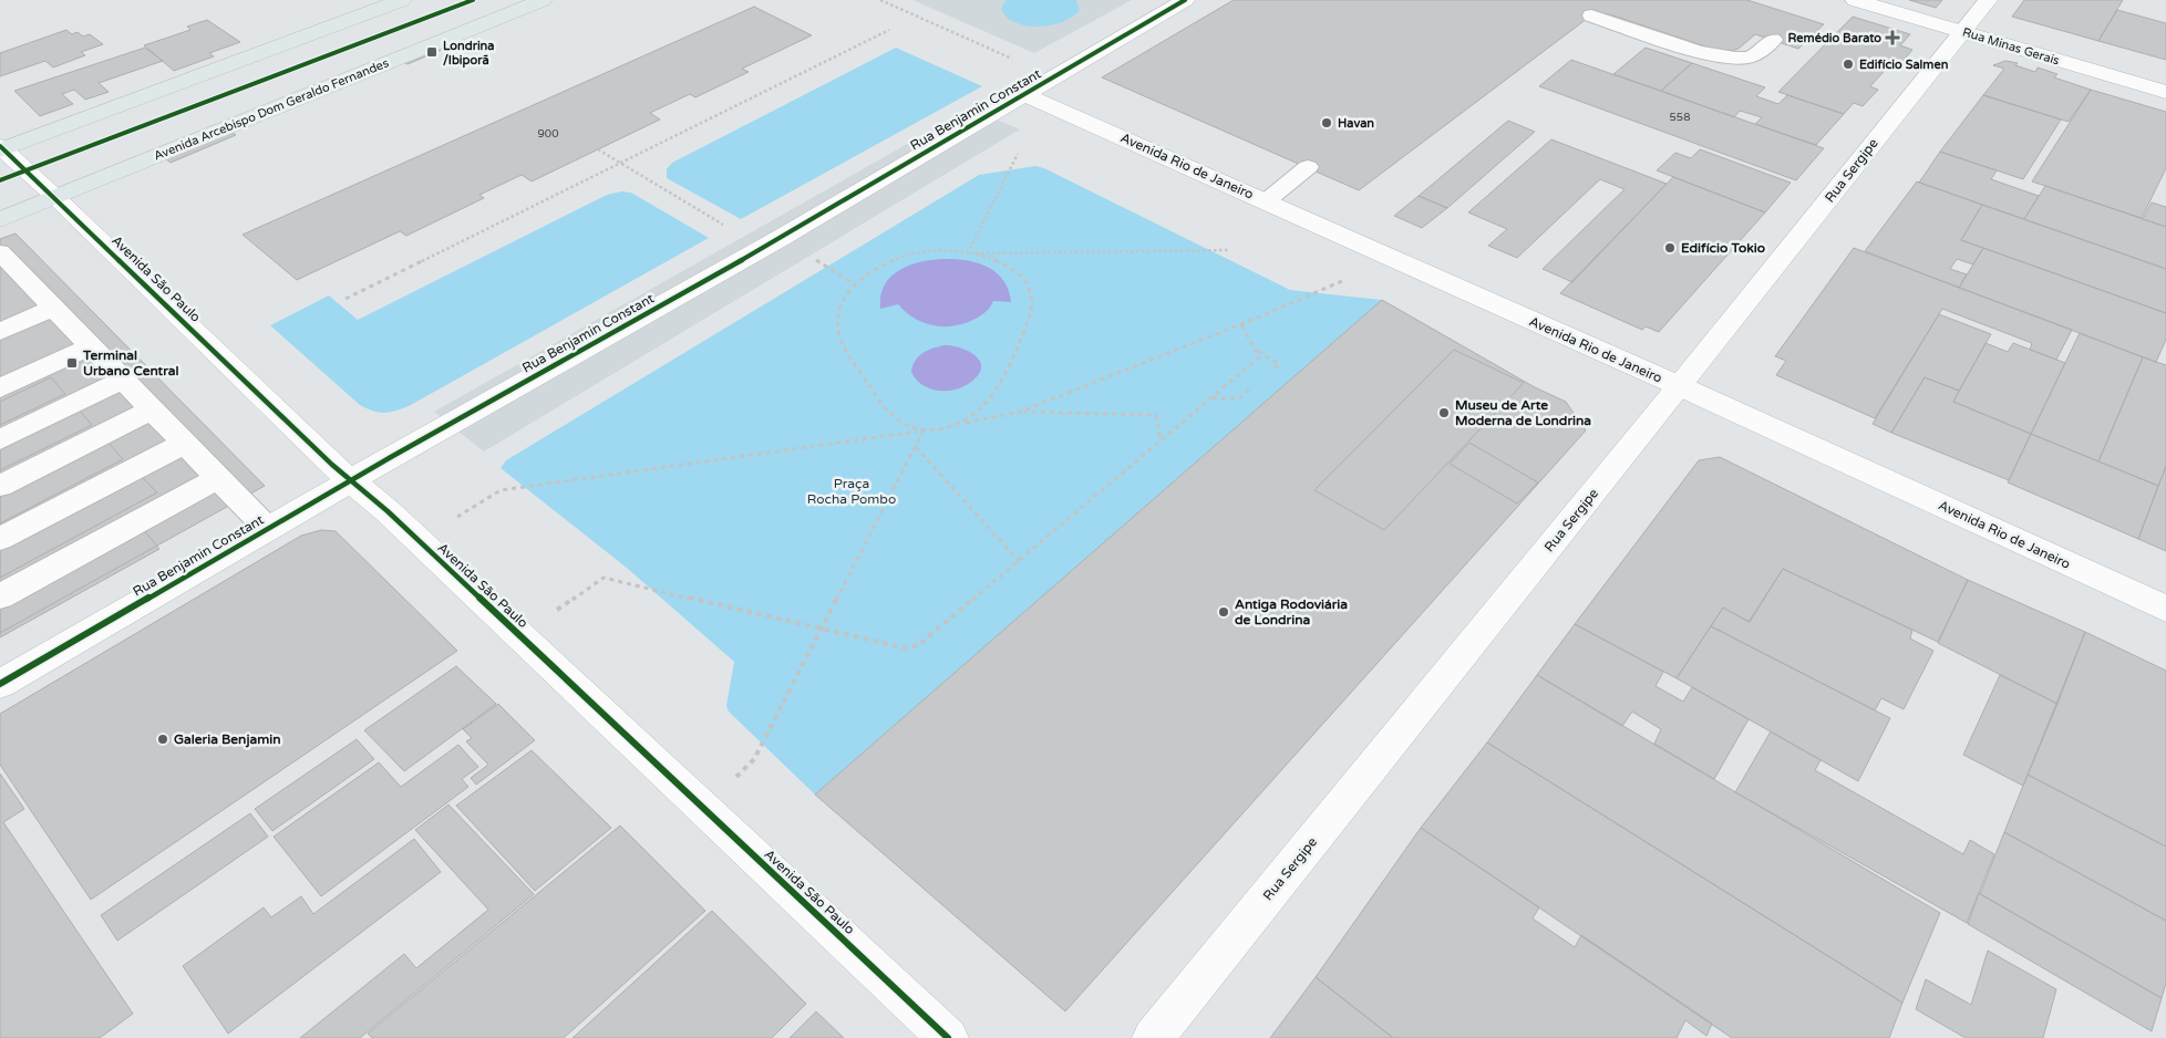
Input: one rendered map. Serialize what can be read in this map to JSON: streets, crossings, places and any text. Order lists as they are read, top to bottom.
{
  "streets": {
    "main road": ["Avenida Arcebispo Dom Geraldo Fernandes"],
    "street": [
      "Rua Minas Gerais",
      "Rua Benjamin Constant",
      "Avenida Rio de Janeiro",
      "Rua Sergipe",
      "Avenida São Paulo"
    ]
  },
  "crossings": [
    ["Rua Minas Gerais", "Rua Sergipe"],
    ["Avenida Arcebispo Dom Geraldo Fernandes", "Avenida São Paulo"],
    ["Rua Benjamin Constant", "Avenida Rio de Janeiro"],
    ["Rua Benjamin Constant", "Avenida São Paulo"],
    ["Avenida Rio de Janeiro", "Rua Sergipe"]
  ],
  "parks": ["Praça Rocha Pombo"],
  "places": {
    "health": ["Remédio Barato"],
    "transit": ["Londrina /Ibiporã", "Terminal Urbano Central"],
    "other": [
      "Edifício Salmen",
      "Havan",
      "Edifício Tokio",
      "Museu de Arte Moderna de Londrina",
      "Antiga Rodoviária de Londrina",
      "Galeria Benjamin"
    ]
  },
  "house_numbers": ["558", "900"]
}
